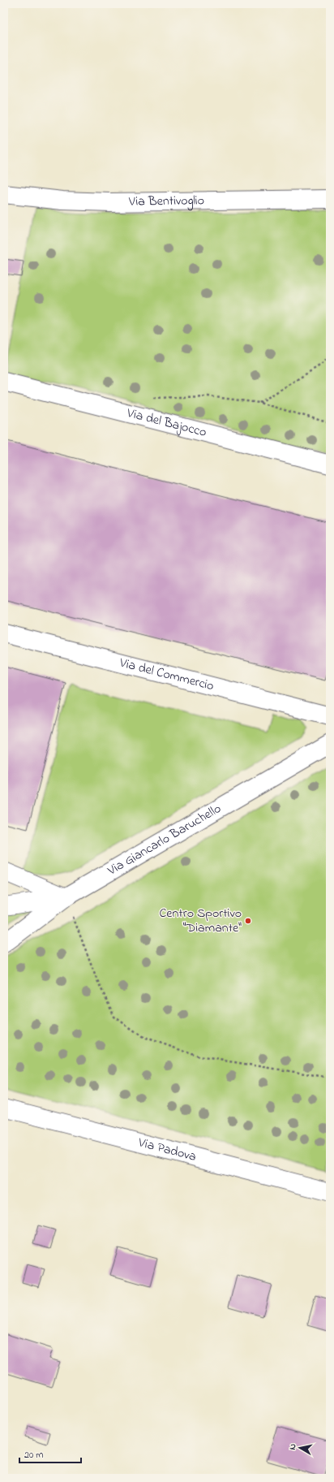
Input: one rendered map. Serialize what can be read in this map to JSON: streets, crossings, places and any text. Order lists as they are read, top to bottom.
{
  "streets": {
    "street": [
      "Via Bentivoglio",
      "Via del Bajocco",
      "Via del Commercio",
      "Via Giancarlo Baruchello",
      "Via Padova"
    ]
  },
  "places": ["Centro Sportivo \"Diamante\""],
  "scale_bar": "20 m",
  "north": "left"
}
